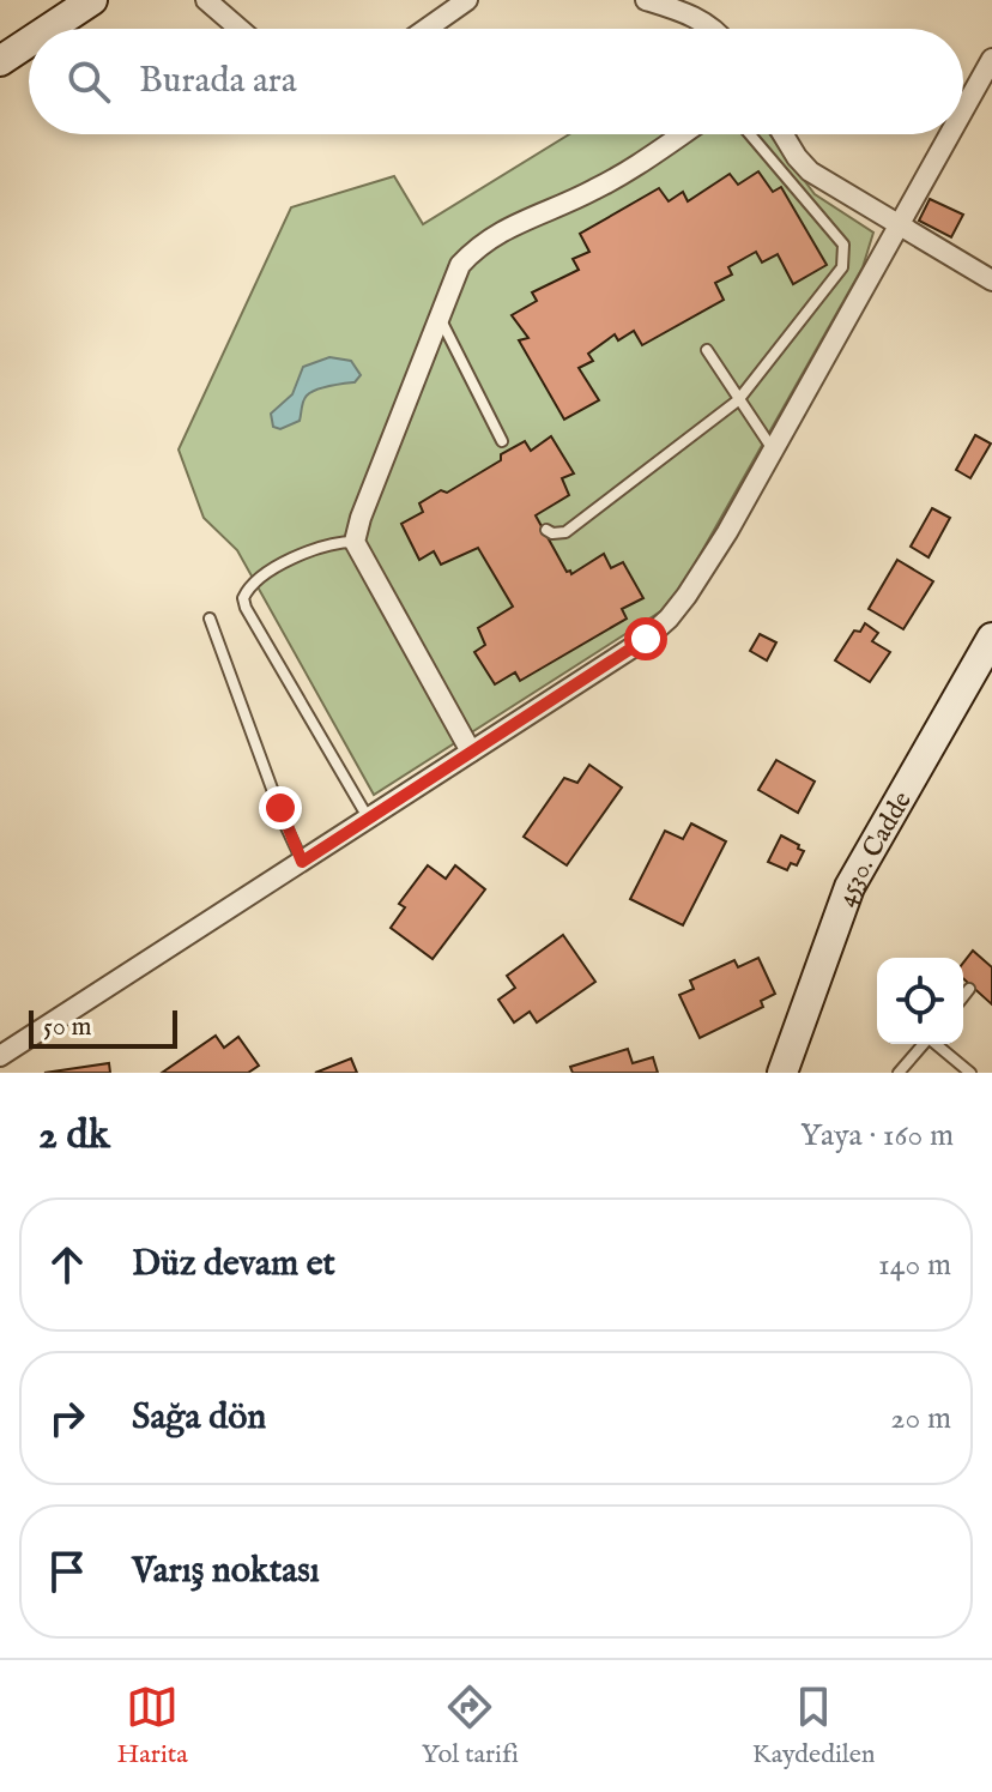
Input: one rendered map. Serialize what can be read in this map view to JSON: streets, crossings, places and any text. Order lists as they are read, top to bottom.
{
  "streets": {
    "street": ["4530. Cadde"]
  },
  "scale_bar": "50 m",
  "page": {
    "search": "Burada ara",
    "scale": "50 m",
    "heading": ["2 dk", "Yaya · 160 m"],
    "list": [
      ["Düz devam et", "140 m"],
      ["Sağa dön", "20 m"],
      "Varış noktası"
    ],
    "nav": ["Harita", "Yol tarifi", "Kaydedilen"]
  }
}
